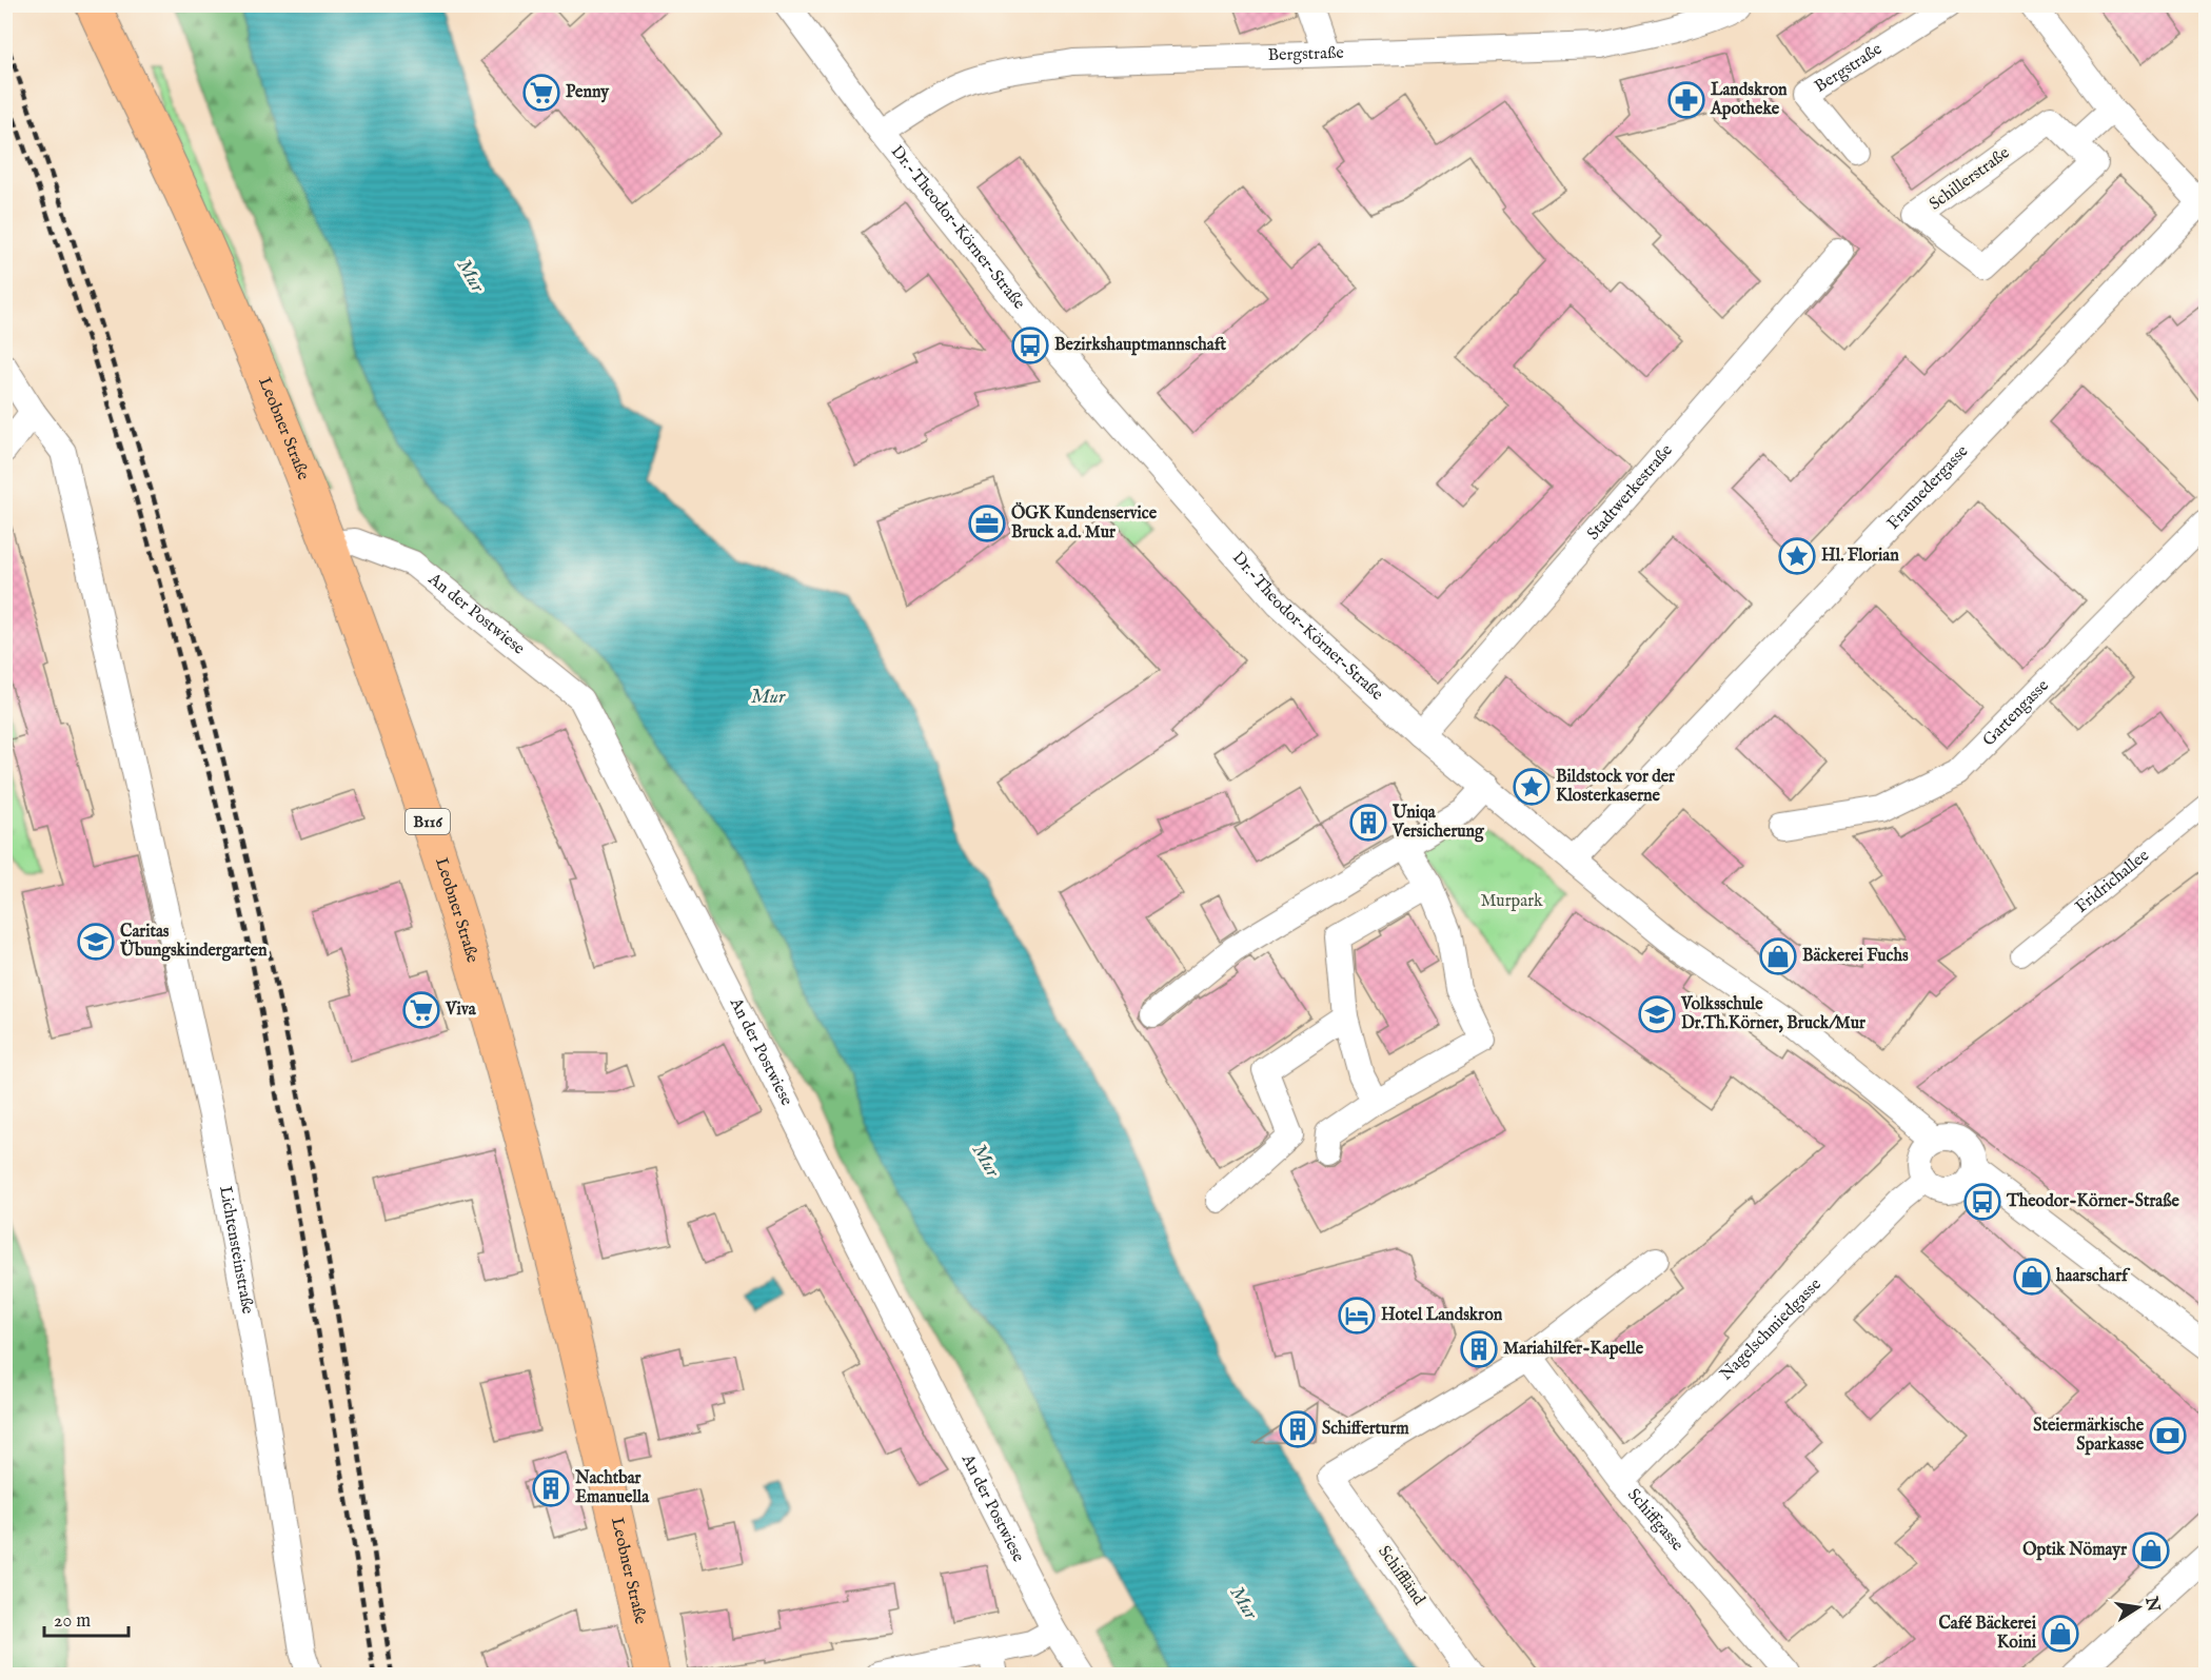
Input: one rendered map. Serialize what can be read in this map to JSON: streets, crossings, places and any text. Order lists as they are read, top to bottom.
{
  "streets": {
    "main road": ["Leobner Straße", "B116"],
    "street": [
      "Bergstraße",
      "Schillerstraße",
      "Dr.-Theodor-Körner-Straße",
      "Fraunedergasse",
      "Stadtwerkestraße",
      "An der Postwiese",
      "Gartengasse",
      "Fridrichallee",
      "Lichtensteinstraße",
      "Nagelschmiedgasse",
      "Schiffgasse",
      "Schiffländ"
    ]
  },
  "crossings": [
    ["Bergstraße", "Dr.-Theodor-Körner-Straße"],
    ["Dr.-Theodor-Körner-Straße", "Fraunedergasse"],
    ["Dr.-Theodor-Körner-Straße", "Stadtwerkestraße"],
    ["Dr.-Theodor-Körner-Straße", "Nagelschmiedgasse"],
    ["Leobner Straße", "An der Postwiese"],
    ["Nagelschmiedgasse", "Schiffgasse"],
    ["Schiffgasse", "Schiffländ"]
  ],
  "water": ["Mur"],
  "parks": ["Murpark"],
  "places": {
    "supermarket": ["Penny", "Viva"],
    "pharmacy": ["Landskron Apotheke"],
    "bus stop": ["Bezirkshauptmannschaft", "Theodor-Körner-Straße"],
    "office": ["ÖGK Kundenservice Bruck a.d. Mur"],
    "place": ["Hl. Florian", "Bildstock vor der Klosterkaserne"],
    "building": [
      "Uniqa Versicherung",
      "Mariahilfer-Kapelle",
      "Schifferturm",
      "Nachtbar Emanuella"
    ],
    "school or university": ["Caritas Übungskindergarten", "Volksschule Dr.Th.Körner, Bruck/Mur"],
    "shop": [
      "Bäckerei Fuchs",
      "haarscharf",
      "Optik Nömayr",
      "Café Bäckerei Koini"
    ],
    "hotel": ["Hotel Landskron"],
    "bank": ["Steiermärkische Sparkasse"]
  },
  "scale_bar": "20 m",
  "north": "right"
}
